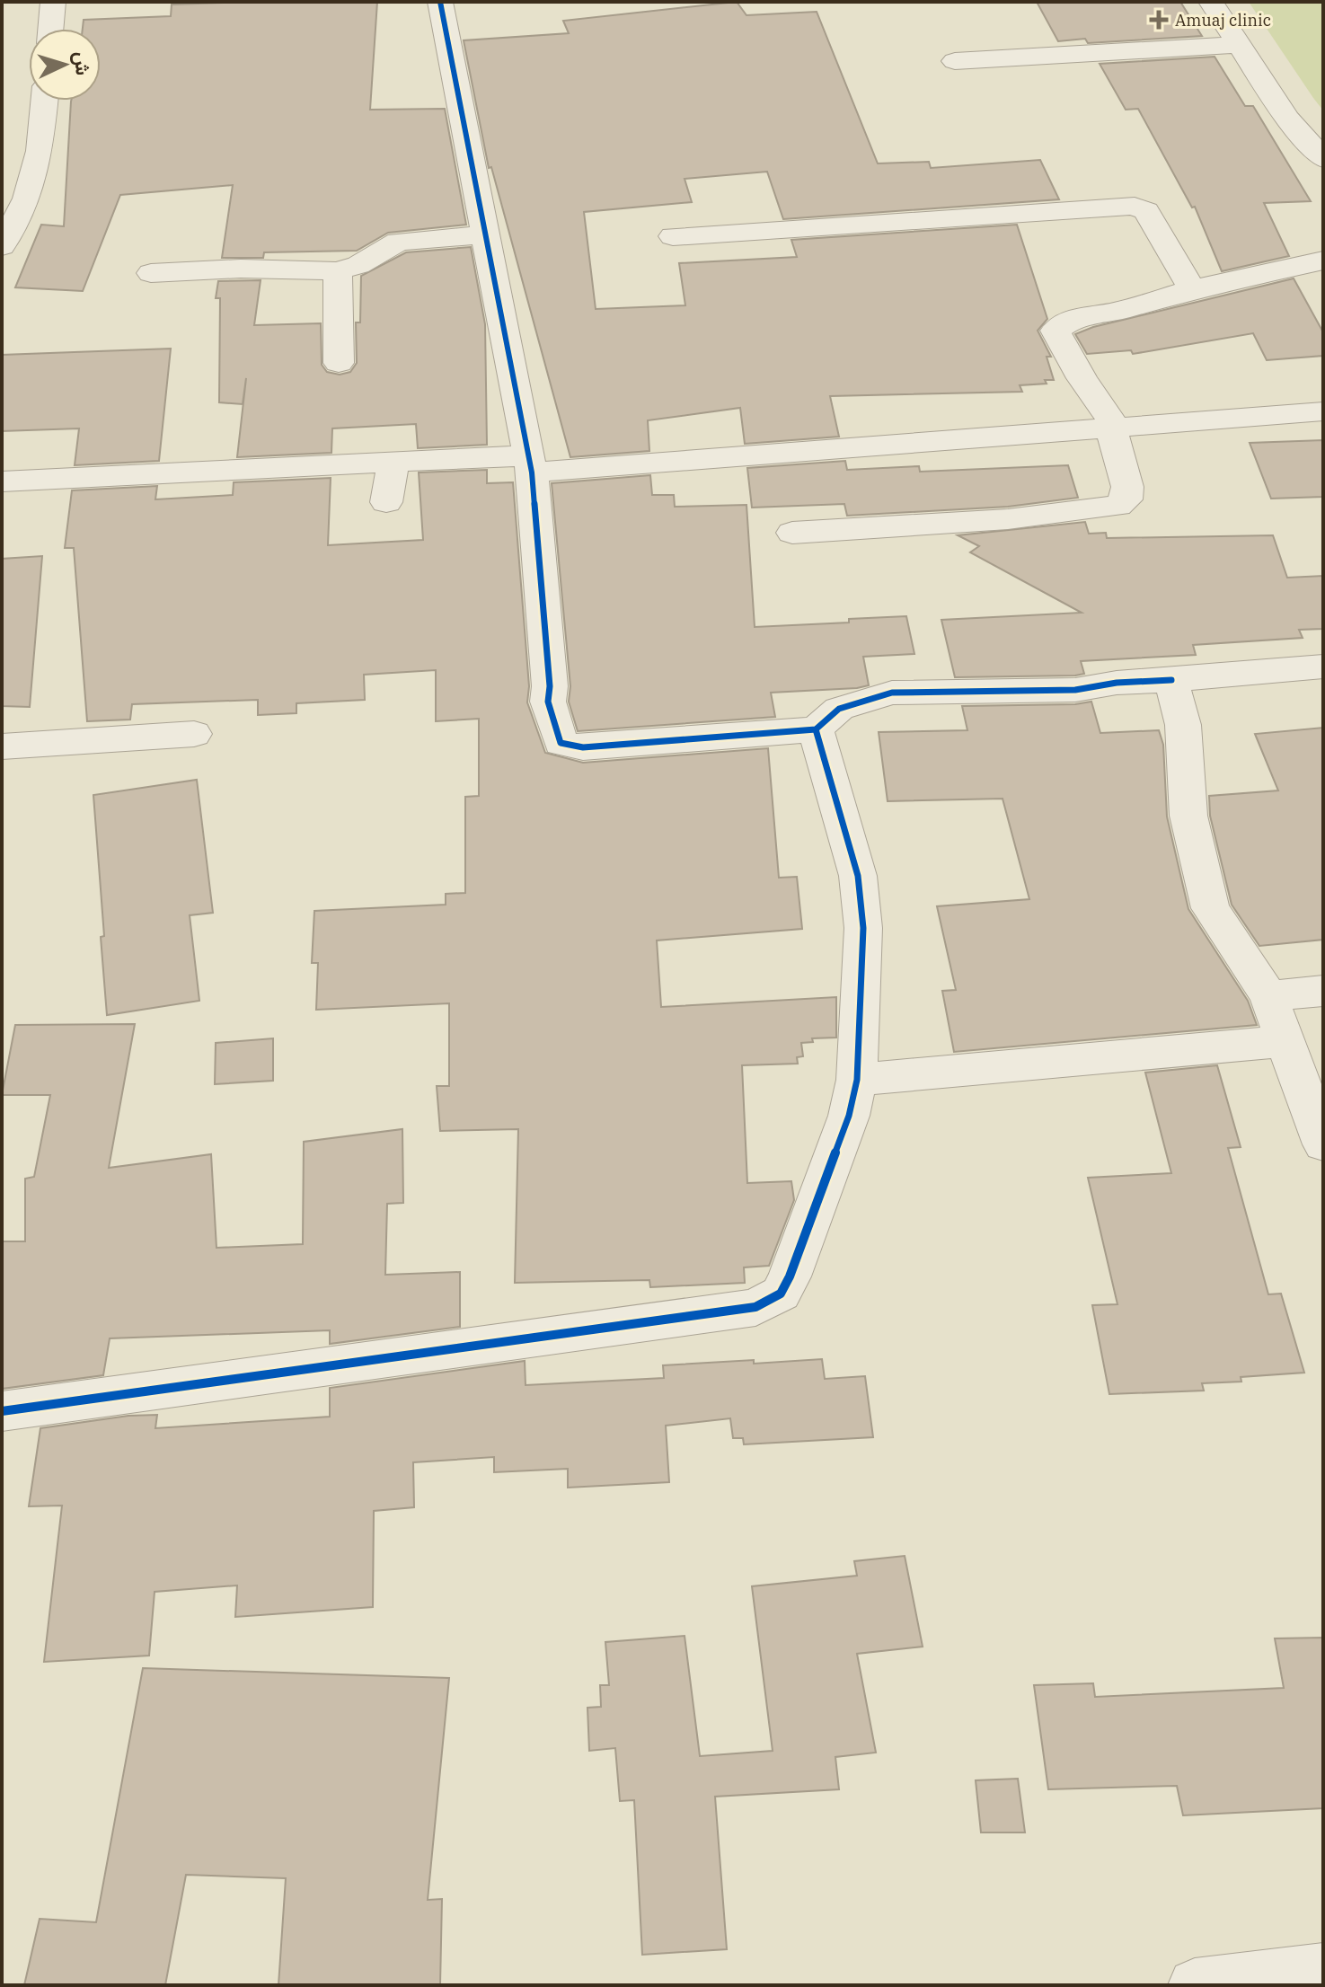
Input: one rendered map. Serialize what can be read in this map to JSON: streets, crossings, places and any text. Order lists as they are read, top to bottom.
{
  "places": {
    "health": ["Amuaj clinic"]
  },
  "north": "right"
}
